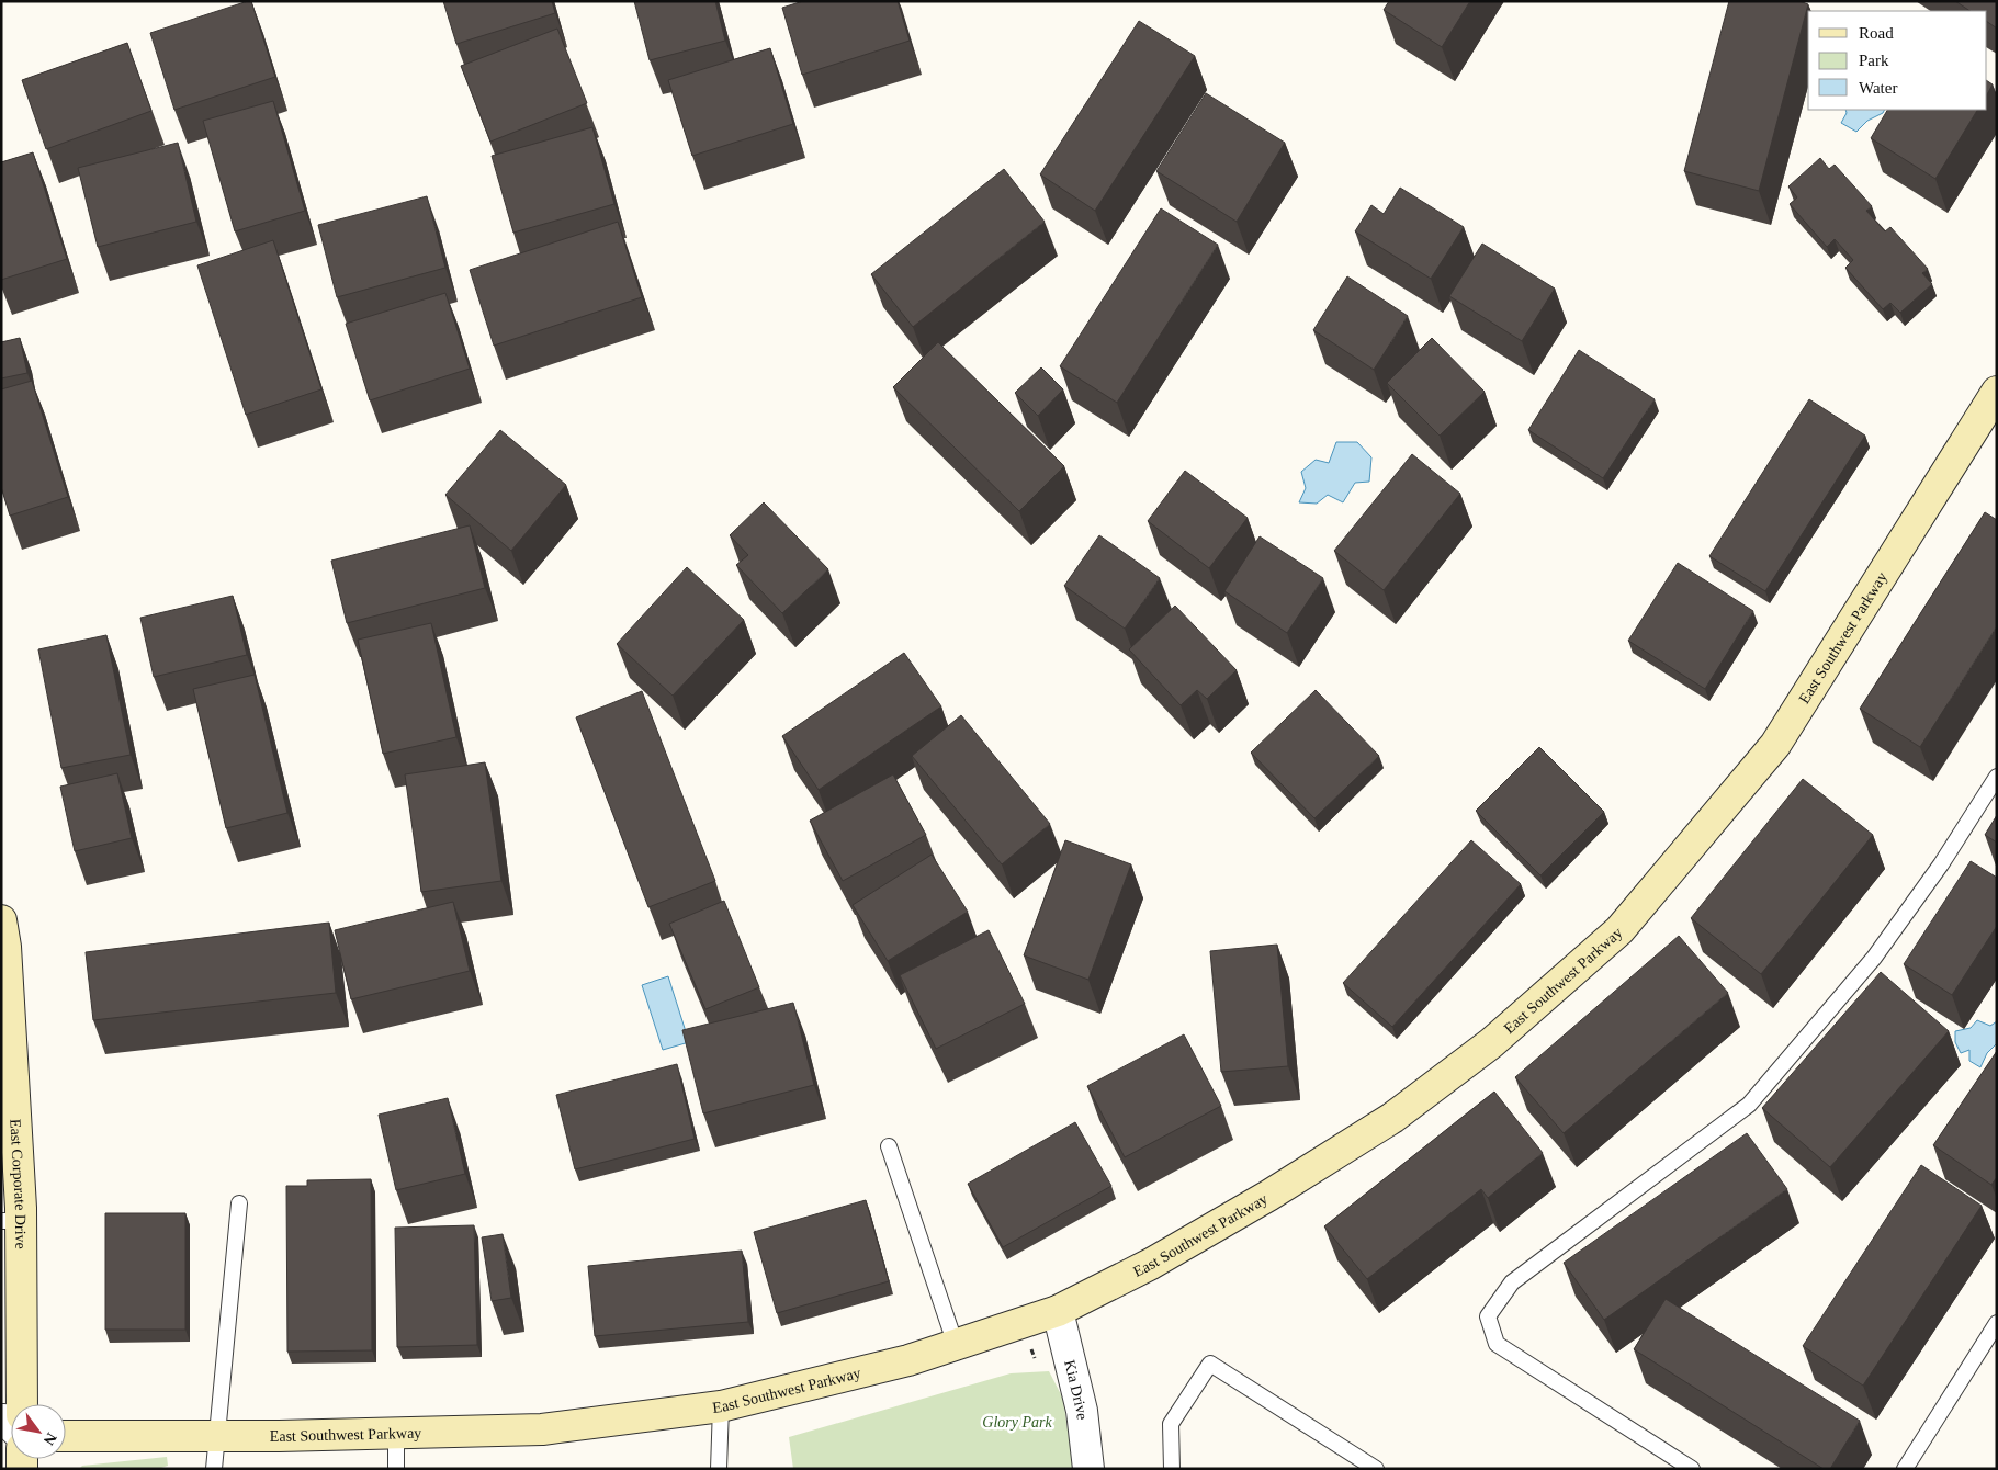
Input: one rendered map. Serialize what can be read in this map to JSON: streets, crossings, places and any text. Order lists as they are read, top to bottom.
{
  "streets": {
    "street": ["East Southwest Parkway", "East Corporate Drive", "Kia Drive"]
  },
  "crossings": [
    ["East Southwest Parkway", "Kia Drive"]
  ],
  "parks": ["Glory Park"],
  "legend": ["Road", "Park", "Water"],
  "north": "bottom right"
}
